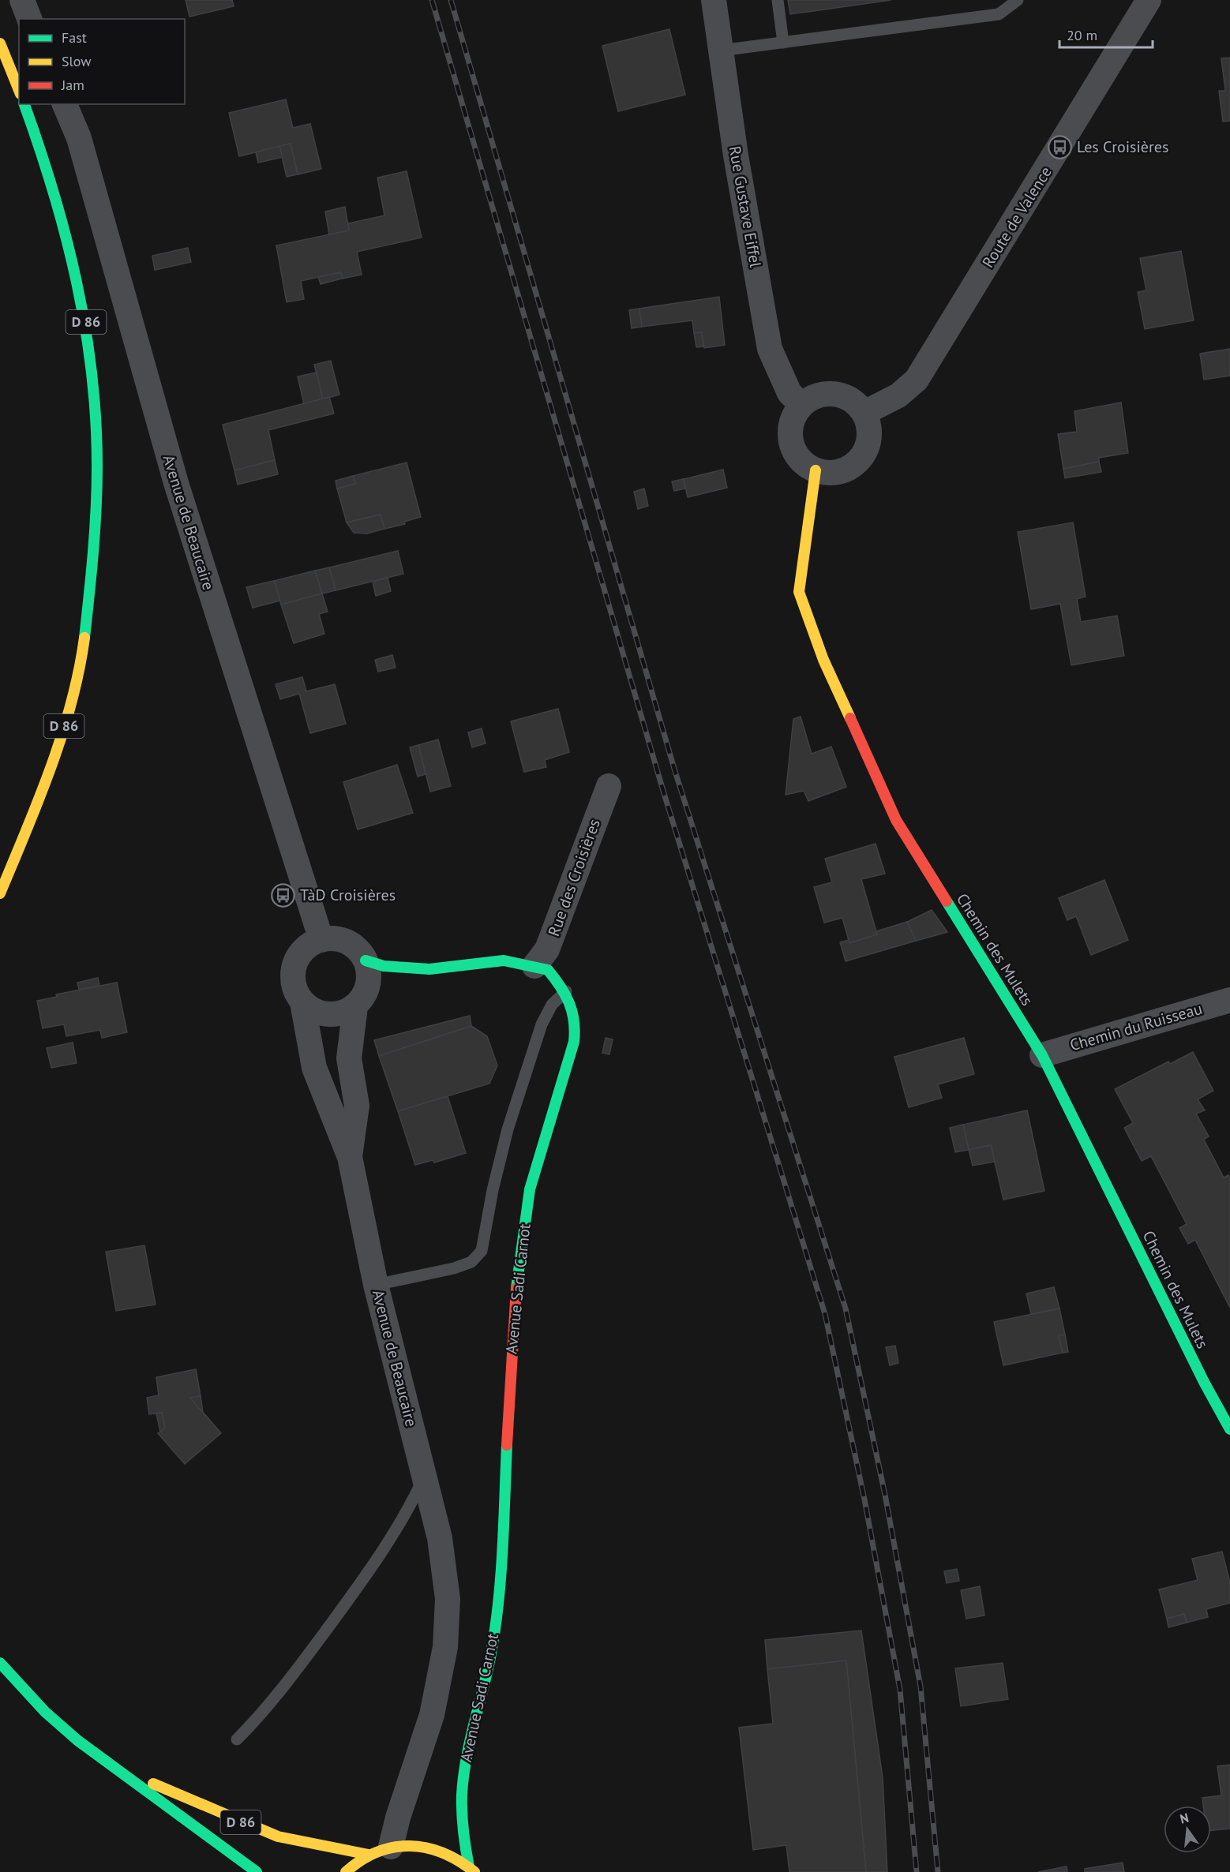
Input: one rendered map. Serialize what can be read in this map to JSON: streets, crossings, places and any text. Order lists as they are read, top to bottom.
{
  "streets": {
    "street": [
      "Rue Gustave Eiffel",
      "Route de Valence",
      "D 86",
      "Avenue de Beaucaire",
      "Rue des Croisières",
      "Chemin des Mulets",
      "Chemin du Ruisseau",
      "Avenue Sadi Carnot"
    ]
  },
  "crossings": [
    ["Rue Gustave Eiffel", "Route de Valence"],
    ["Rue Gustave Eiffel", "Chemin des Mulets"],
    ["Route de Valence", "Chemin des Mulets"],
    ["D 86", "Avenue de Beaucaire"],
    ["Chemin des Mulets", "Chemin du Ruisseau"]
  ],
  "places": {
    "bus stop": ["Les Croisières", "TàD Croisières"]
  },
  "legend": ["Fast", "Slow", "Jam"],
  "scale_bar": "20 m",
  "north": "top"
}
